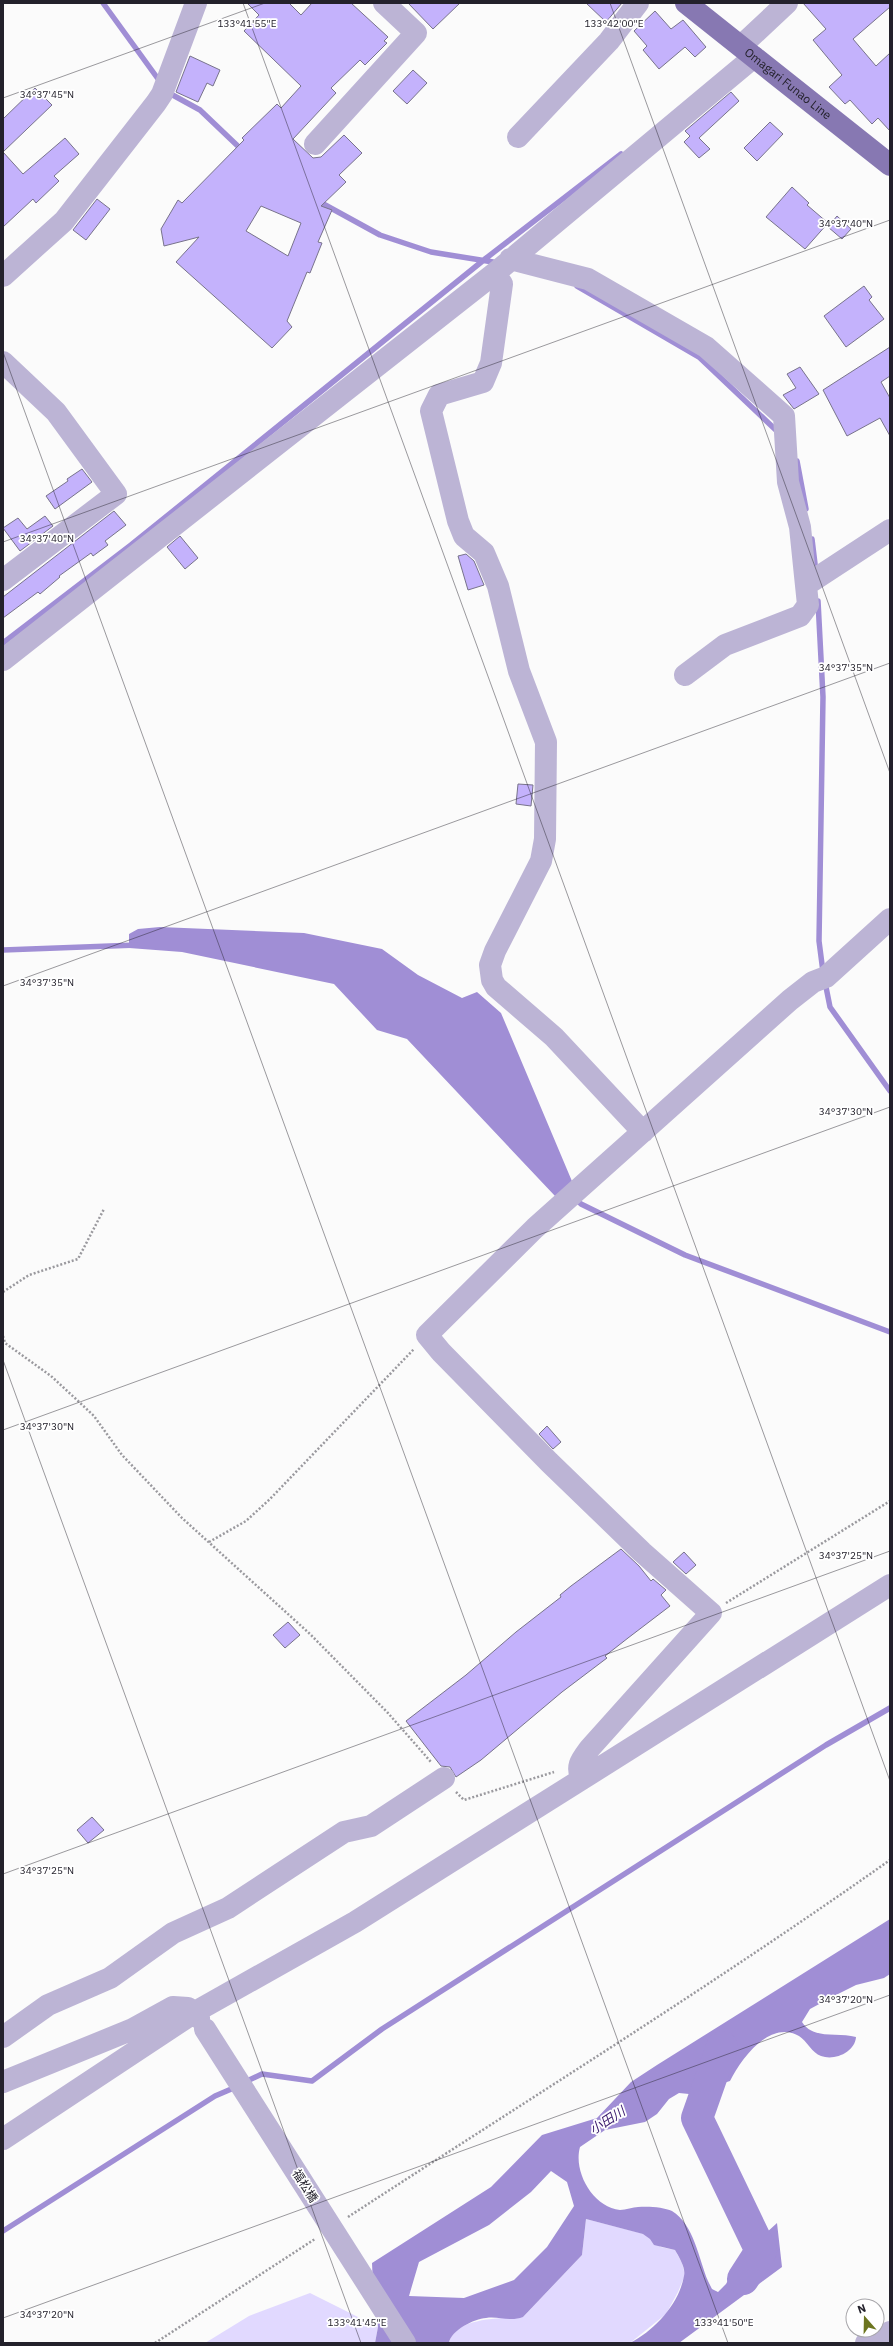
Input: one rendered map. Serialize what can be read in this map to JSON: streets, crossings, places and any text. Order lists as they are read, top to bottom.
{
  "streets": {
    "main road": ["Omagari Funao Line"],
    "street": ["福松橋"]
  },
  "water": ["小田川"],
  "north": "top",
  "coordinates": [
    "133°41'55\"E",
    "133°42'00\"E",
    "34°37'45\"N",
    "34°37'40\"N",
    "34°37'35\"N",
    "34°37'30\"N",
    "34°37'25\"N",
    "34°37'20\"N",
    "133°41'45\"E",
    "133°41'50\"E"
  ]
}
